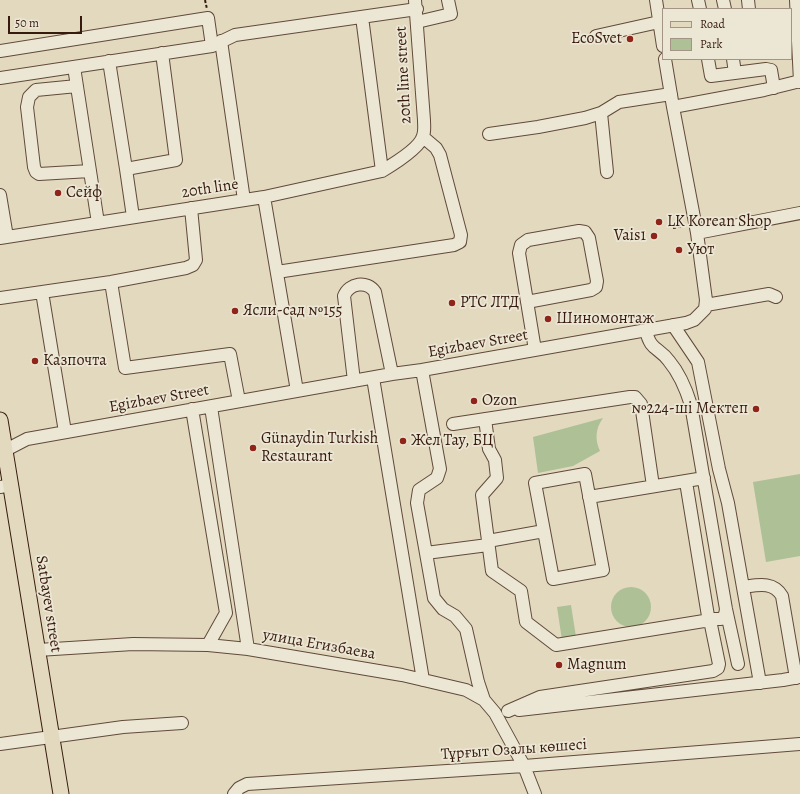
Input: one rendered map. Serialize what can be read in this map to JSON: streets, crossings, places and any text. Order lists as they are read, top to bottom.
{
  "streets": {
    "main road": ["Satbayev street"],
    "street": [
      "20th line street",
      "20th line",
      "Egizbaev Street",
      "улица Егизбаева",
      "Тұрғыт Озалы көшесі"
    ]
  },
  "crossings": [
    ["20th line street", "20th line"],
    ["Egizbaev Street", "Satbayev street"],
    ["Satbayev street", "улица Егизбаева"],
    ["улица Егизбаева", "Тұрғыт Озалы көшесі"]
  ],
  "places": [
    "EcoSvet",
    "Сейф",
    "LK Korean Shop",
    "Vais1",
    "Уют",
    "РТС ЛТД",
    "Ясли-сад №155",
    "Шиномонтаж",
    "Казпочта",
    "Ozon",
    "№224-ші Мектеп",
    "Жел Тау, БЦ",
    "Günaydin Turkish Restaurant",
    "Magnum"
  ],
  "legend": ["Road", "Park"],
  "scale_bar": "50 m"
}
